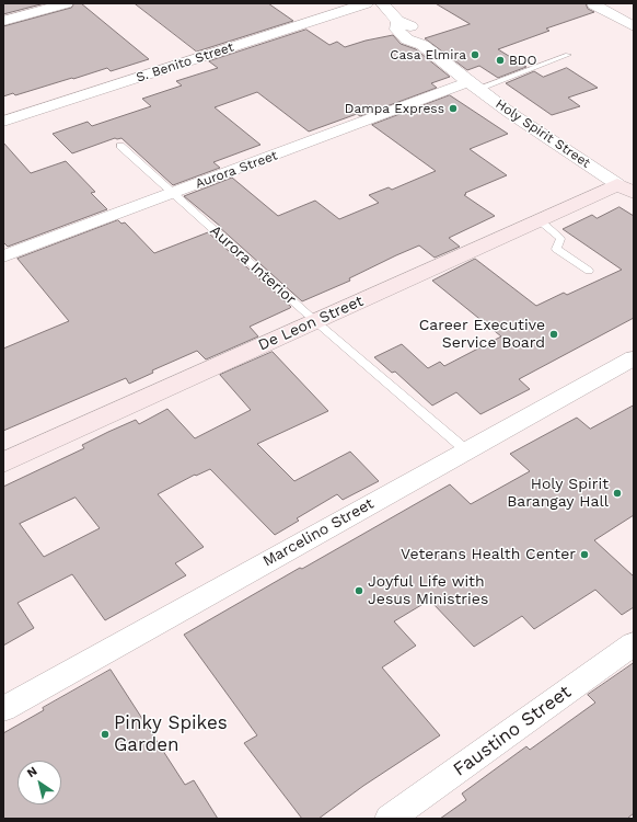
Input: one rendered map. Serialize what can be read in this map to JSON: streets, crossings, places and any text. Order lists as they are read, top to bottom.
{
  "streets": {
    "main road": ["De Leon Street"],
    "street": [
      "S. Benito Street",
      "Holy Spirit Street",
      "Aurora Street",
      "Marcelino Street",
      "Faustino Street"
    ],
    "lane": ["Aurora Interior"]
  },
  "crossings": [
    ["Holy Spirit Street", "Aurora Street"],
    ["Holy Spirit Street", "De Leon Street"],
    ["Aurora Street", "Aurora Interior"],
    ["Aurora Interior", "De Leon Street"],
    ["Aurora Interior", "Marcelino Street"]
  ],
  "places": [
    "Casa Elmira",
    "BDO",
    "Dampa Express",
    "Career Executive Service Board",
    "Holy Spirit Barangay Hall",
    "Veterans Health Center",
    "Joyful Life with Jesus Ministries",
    "Pinky Spikes Garden"
  ],
  "north": "top left"
}
